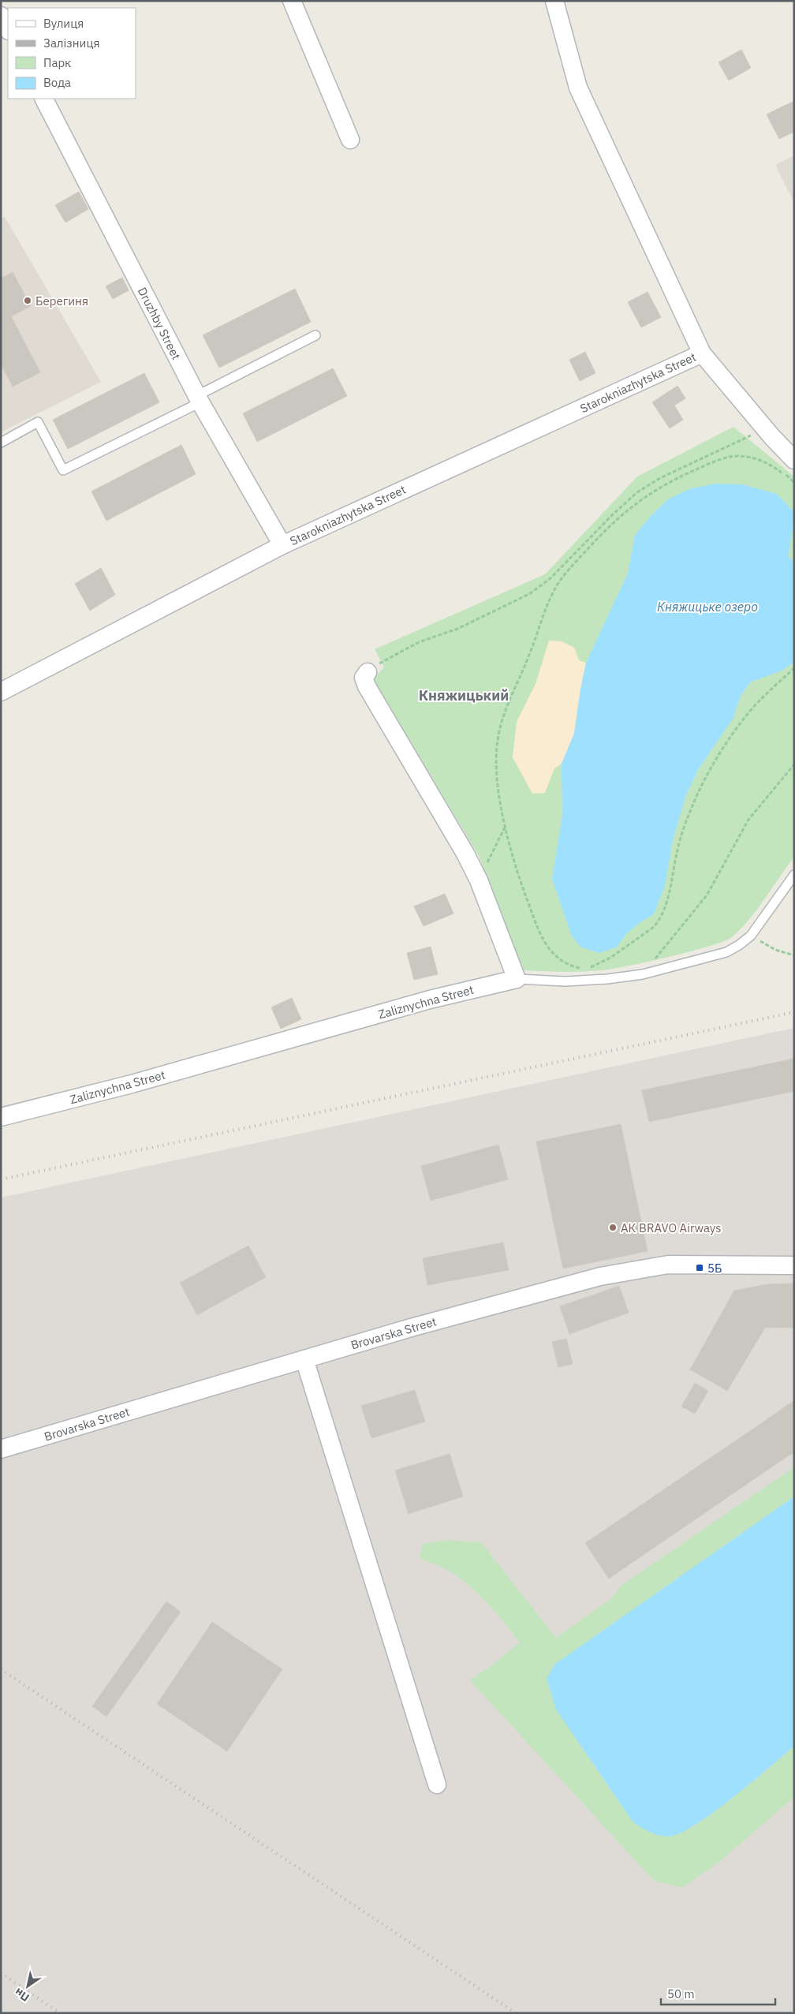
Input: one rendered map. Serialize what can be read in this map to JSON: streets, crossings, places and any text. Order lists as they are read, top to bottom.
{
  "streets": {
    "street": [
      "Druzhby Street",
      "Starokniazhytska Street",
      "Zaliznychna Street",
      "Brovarska Street"
    ]
  },
  "crossings": [
    ["Druzhby Street", "Starokniazhytska Street"]
  ],
  "districts": ["Княжицький"],
  "water": ["Княжицьке озеро"],
  "places": {
    "other": ["Берегиня", "АК BRAVO Airways"],
    "transit": ["5Б"]
  },
  "legend": [
    "Вулиця",
    "Залізниця",
    "Парк",
    "Вода"
  ],
  "scale_bar": "50 m",
  "north": "bottom left"
}
